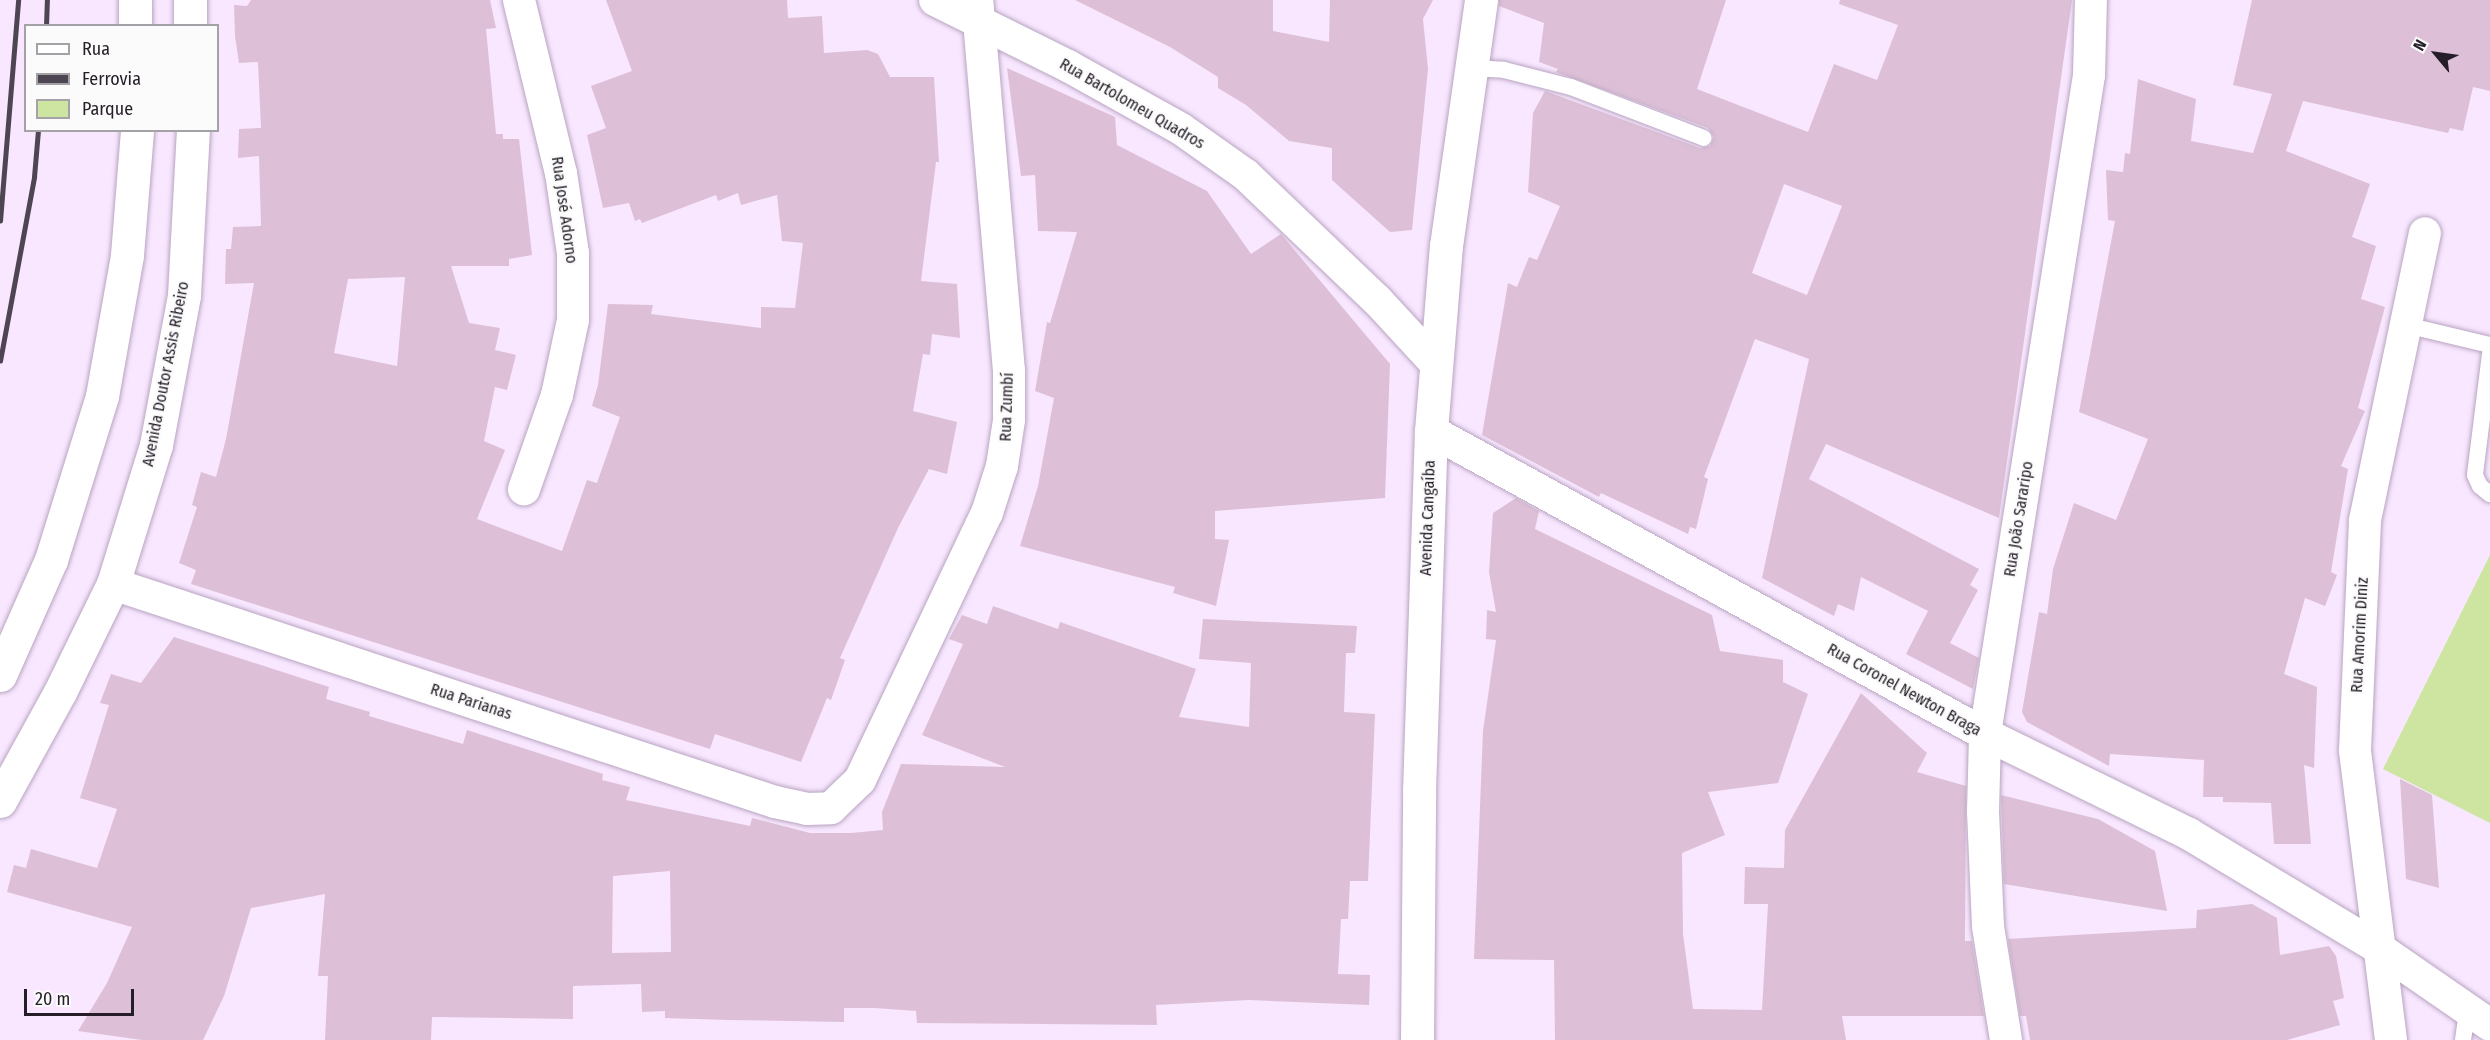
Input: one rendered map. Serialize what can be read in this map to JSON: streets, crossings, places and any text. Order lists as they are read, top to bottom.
{
  "streets": {
    "main road": ["Avenida Doutor Assis Ribeiro", "Avenida Cangaíba"],
    "street": [
      "Rua Bartolomeu Quadros",
      "Rua José Adorno",
      "Rua Zumbí",
      "Rua João Sararipo",
      "Rua Amorim Diniz",
      "Rua Coronel Newton Braga",
      "Rua Parianas"
    ]
  },
  "crossings": [
    ["Rua Bartolomeu Quadros", "Rua Zumbí"],
    ["Rua Bartolomeu Quadros", "Avenida Cangaíba"],
    ["Avenida Doutor Assis Ribeiro", "Rua Parianas"],
    ["Rua Zumbí", "Rua Parianas"],
    ["Avenida Cangaíba", "Rua Coronel Newton Braga"],
    ["Rua João Sararipo", "Rua Coronel Newton Braga"],
    ["Rua Amorim Diniz", "Rua Coronel Newton Braga"]
  ],
  "legend": ["Rua", "Ferrovia", "Parque"],
  "scale_bar": "20 m",
  "north": "top left"
}
